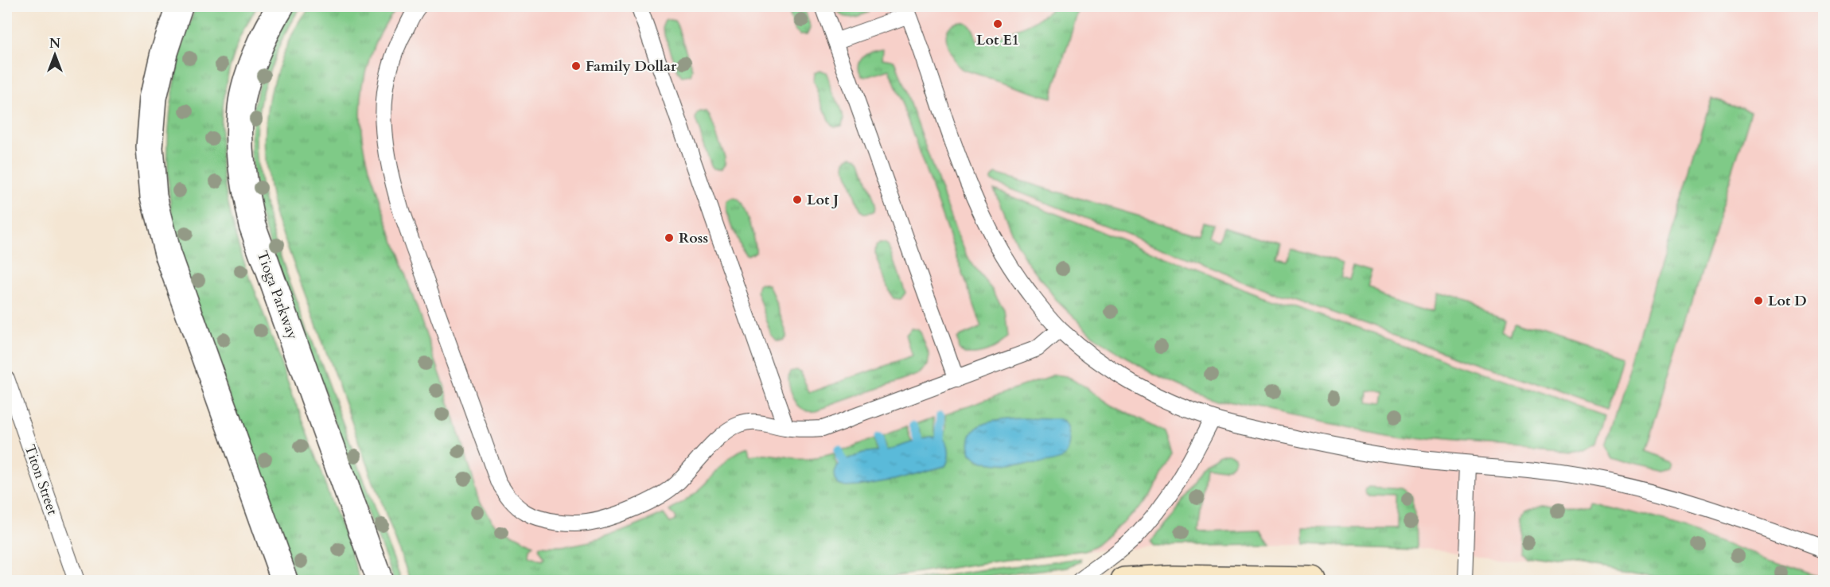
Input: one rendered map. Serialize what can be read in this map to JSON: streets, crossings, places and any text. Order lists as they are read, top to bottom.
{
  "streets": {
    "street": ["Tioga Parkway"],
    "lane": ["Titon Street"]
  },
  "places": [
    "Lot E1",
    "Family Dollar",
    "Lot J",
    "Ross",
    "Lot D"
  ],
  "north": "top"
}
